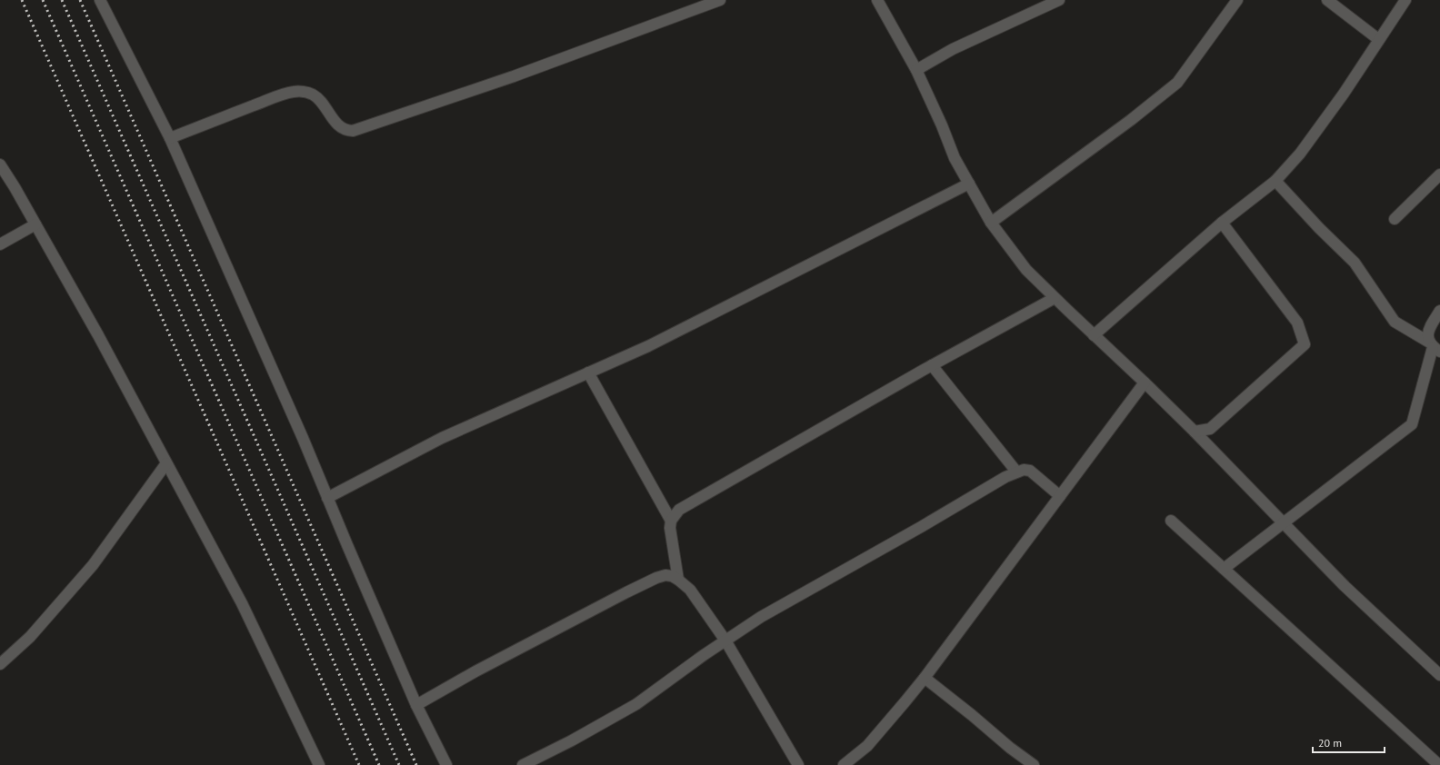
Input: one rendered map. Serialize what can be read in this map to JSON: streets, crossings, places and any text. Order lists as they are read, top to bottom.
{
  "scale_bar": "20 m"
}
